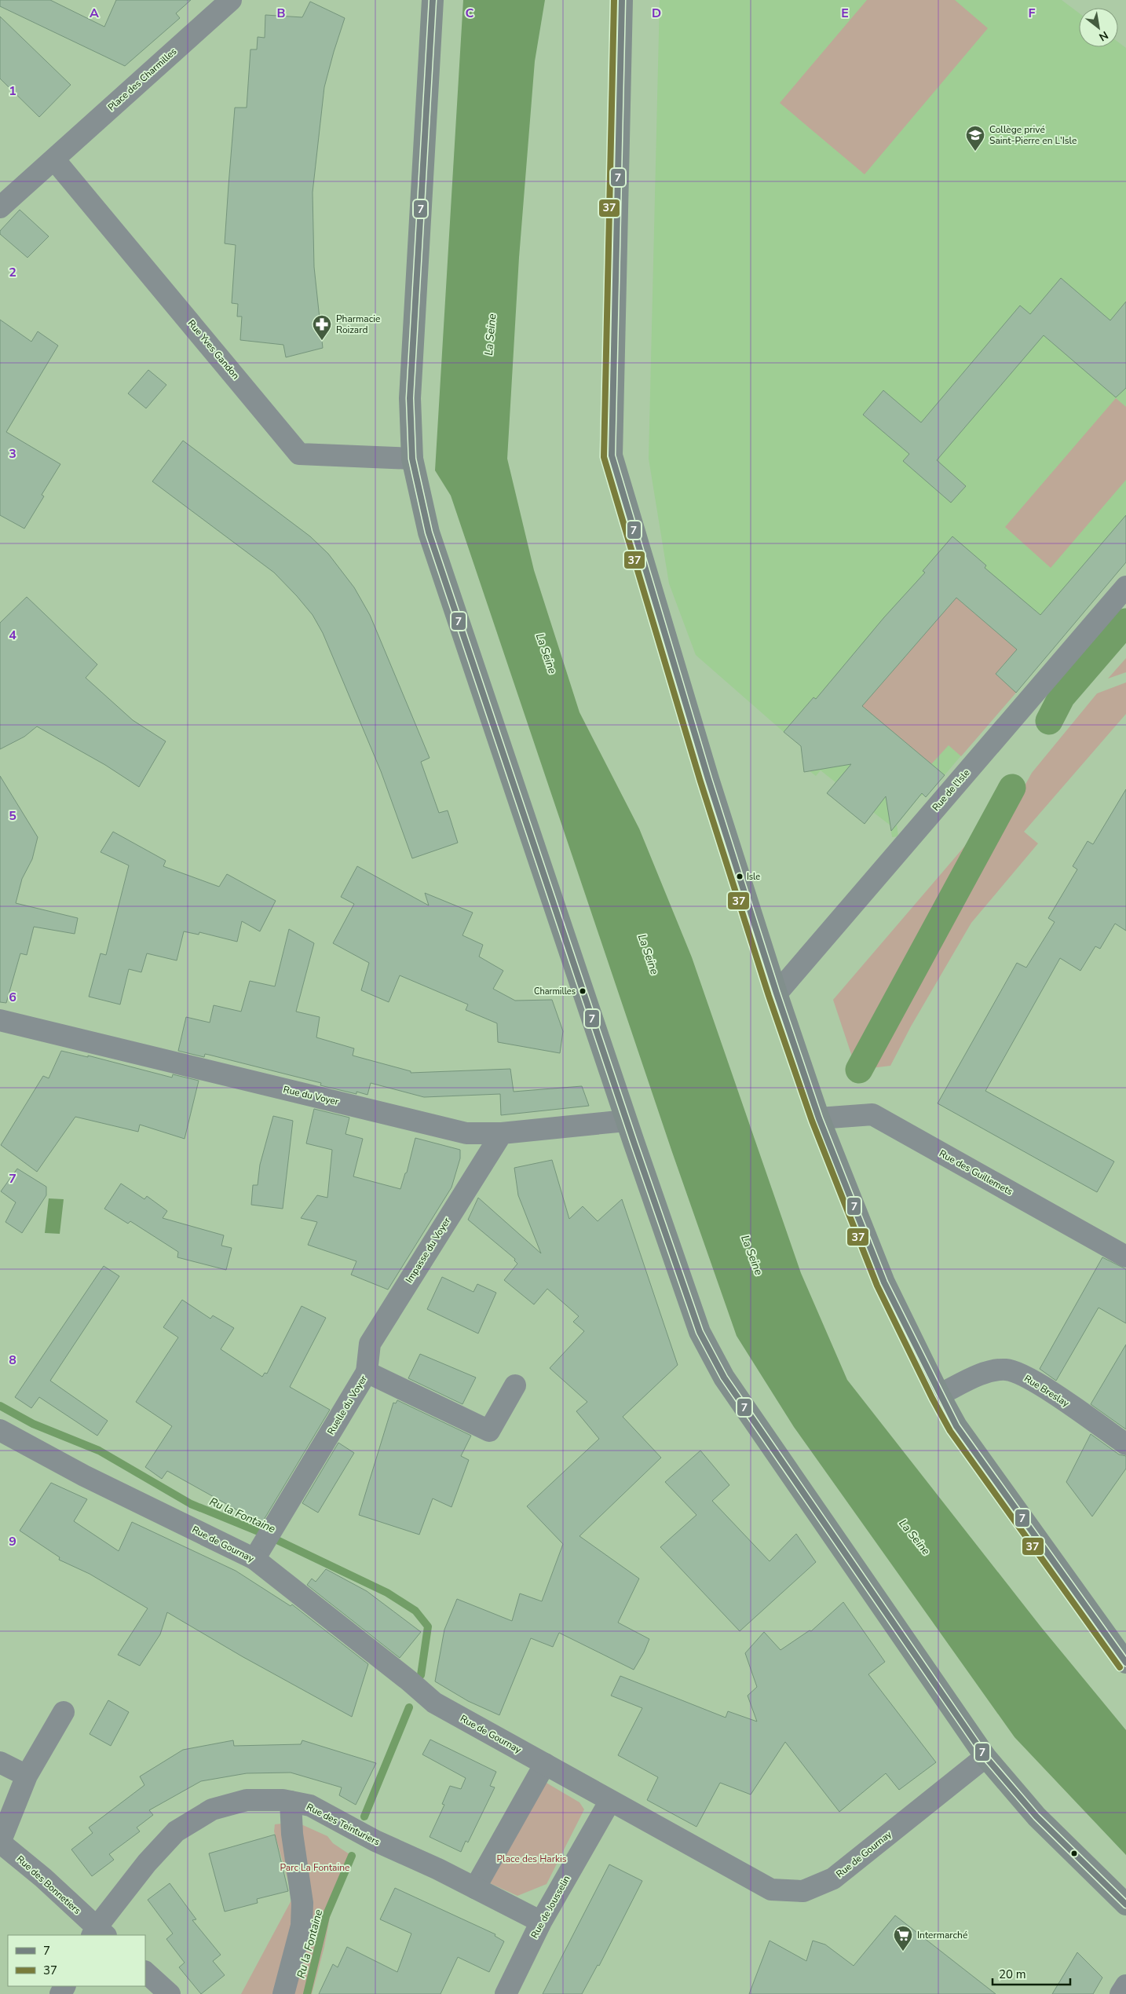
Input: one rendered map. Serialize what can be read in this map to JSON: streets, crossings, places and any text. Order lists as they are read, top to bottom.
{
  "streets": {
    "street": [
      "Place des Charmilles",
      "Rue Yves Gandon",
      "Rue de l'Isle",
      "Rue du Voyer",
      "Rue des Guillemets",
      "Impasse du Voyer",
      "Rue Breslay",
      "Ruelle du Voyer",
      "Rue de Gournay",
      "Rue des Teinturiers",
      "Rue des Bonnetiers",
      "Rue de Jousselin"
    ]
  },
  "crossings": [
    ["Place des Charmilles", "Rue Yves Gandon"],
    ["Rue du Voyer", "Impasse du Voyer"],
    ["Impasse du Voyer", "Ruelle du Voyer"],
    ["Ruelle du Voyer", "Rue de Gournay"],
    ["Rue de Gournay", "Rue de Jousselin"],
    ["Rue des Teinturiers", "Rue des Bonnetiers"],
    ["Rue des Teinturiers", "Rue de Jousselin"]
  ],
  "water": ["La Seine", "Ru la Fontaine"],
  "parks": ["Place des Harkis", "Parc La Fontaine"],
  "places": {
    "school or university": ["Collège privé Saint-Pierre en L'Isle"],
    "pharmacy": ["Pharmacie Roizard"],
    "other": ["Isle", "Charmilles"],
    "supermarket": ["Intermarché"]
  },
  "lines": ["transit line 7", "transit line 37"],
  "legend": ["7", "37"],
  "scale_bar": "20 m",
  "north": "bottom right",
  "grid": {
    "columns": [
      "A",
      "B",
      "C",
      "D",
      "E",
      "F"
    ],
    "rows": [
      "1",
      "2",
      "3",
      "4",
      "5",
      "6",
      "7",
      "8",
      "9"
    ]
  }
}
